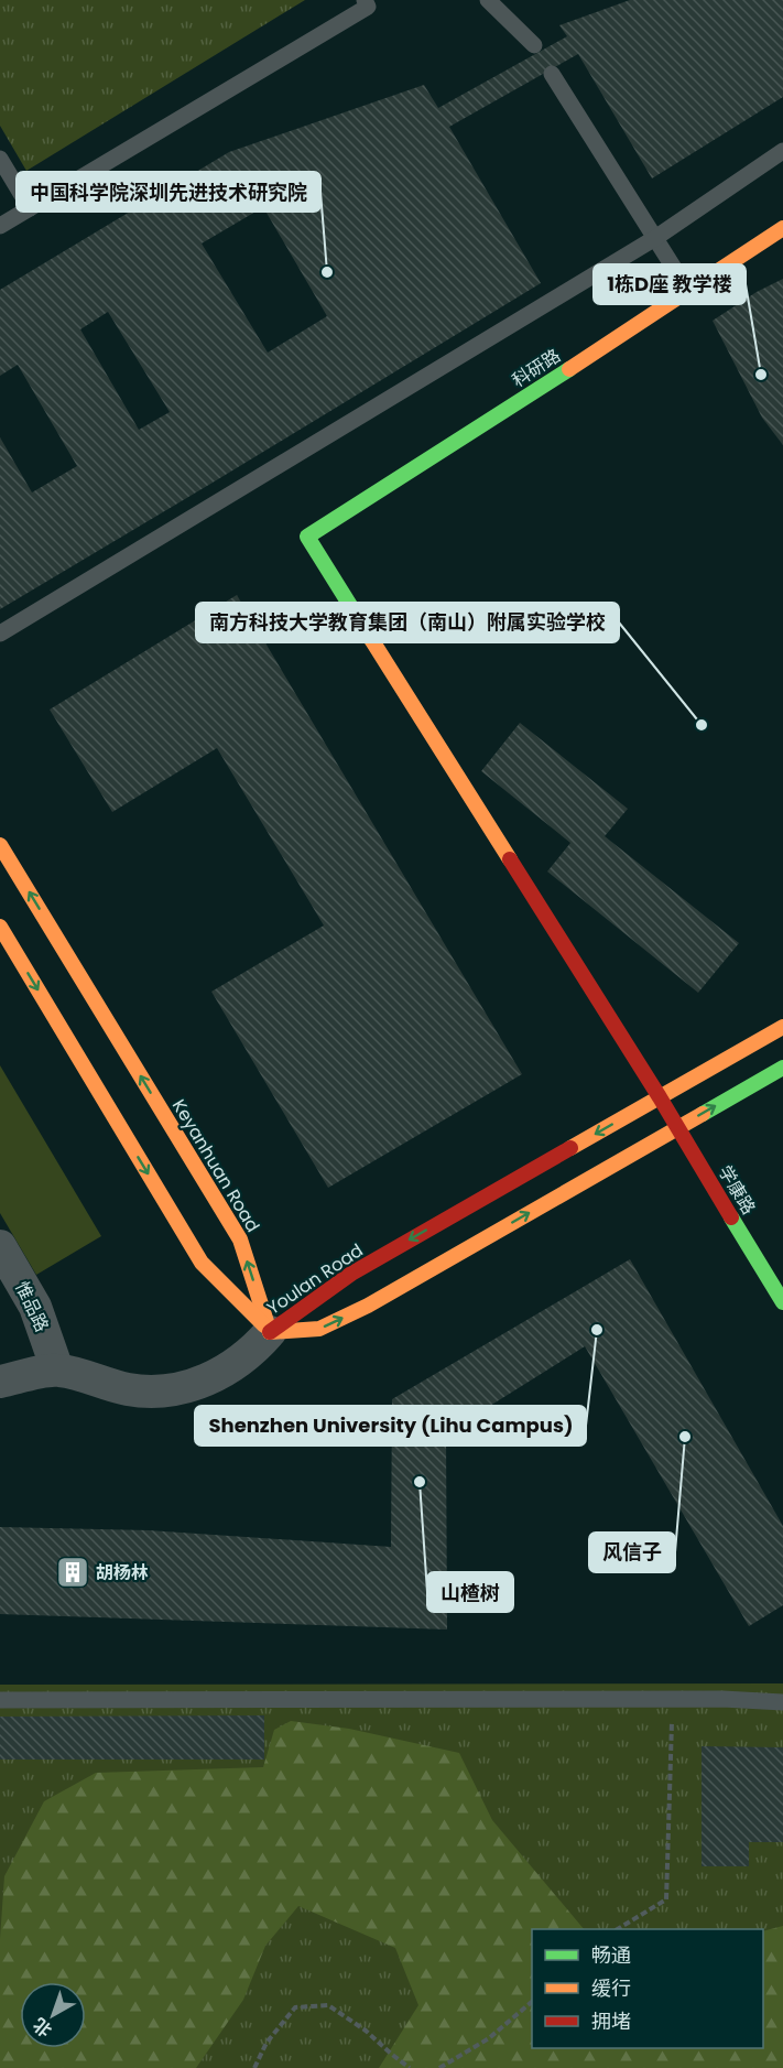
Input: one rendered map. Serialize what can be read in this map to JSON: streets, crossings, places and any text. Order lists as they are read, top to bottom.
{
  "streets": {
    "street": [
      "科研路",
      "Keyanhuan Road",
      "学康路",
      "Youlan Road",
      "惟品路"
    ]
  },
  "crossings": [
    ["科研路", "学康路"],
    ["Keyanhuan Road", "Youlan Road"],
    ["学康路", "Youlan Road"]
  ],
  "places": {
    "other": [
      "中国科学院深圳先进技术研究院",
      "1栋D座 教学楼",
      "南方科技大学教育集团（南山）附属实验学校",
      "Shenzhen University (Lihu Campus)",
      "风信子",
      "山楂树"
    ],
    "building": ["胡杨林"]
  },
  "legend": ["畅通", "缓行", "拥堵"],
  "north": "bottom left"
}
